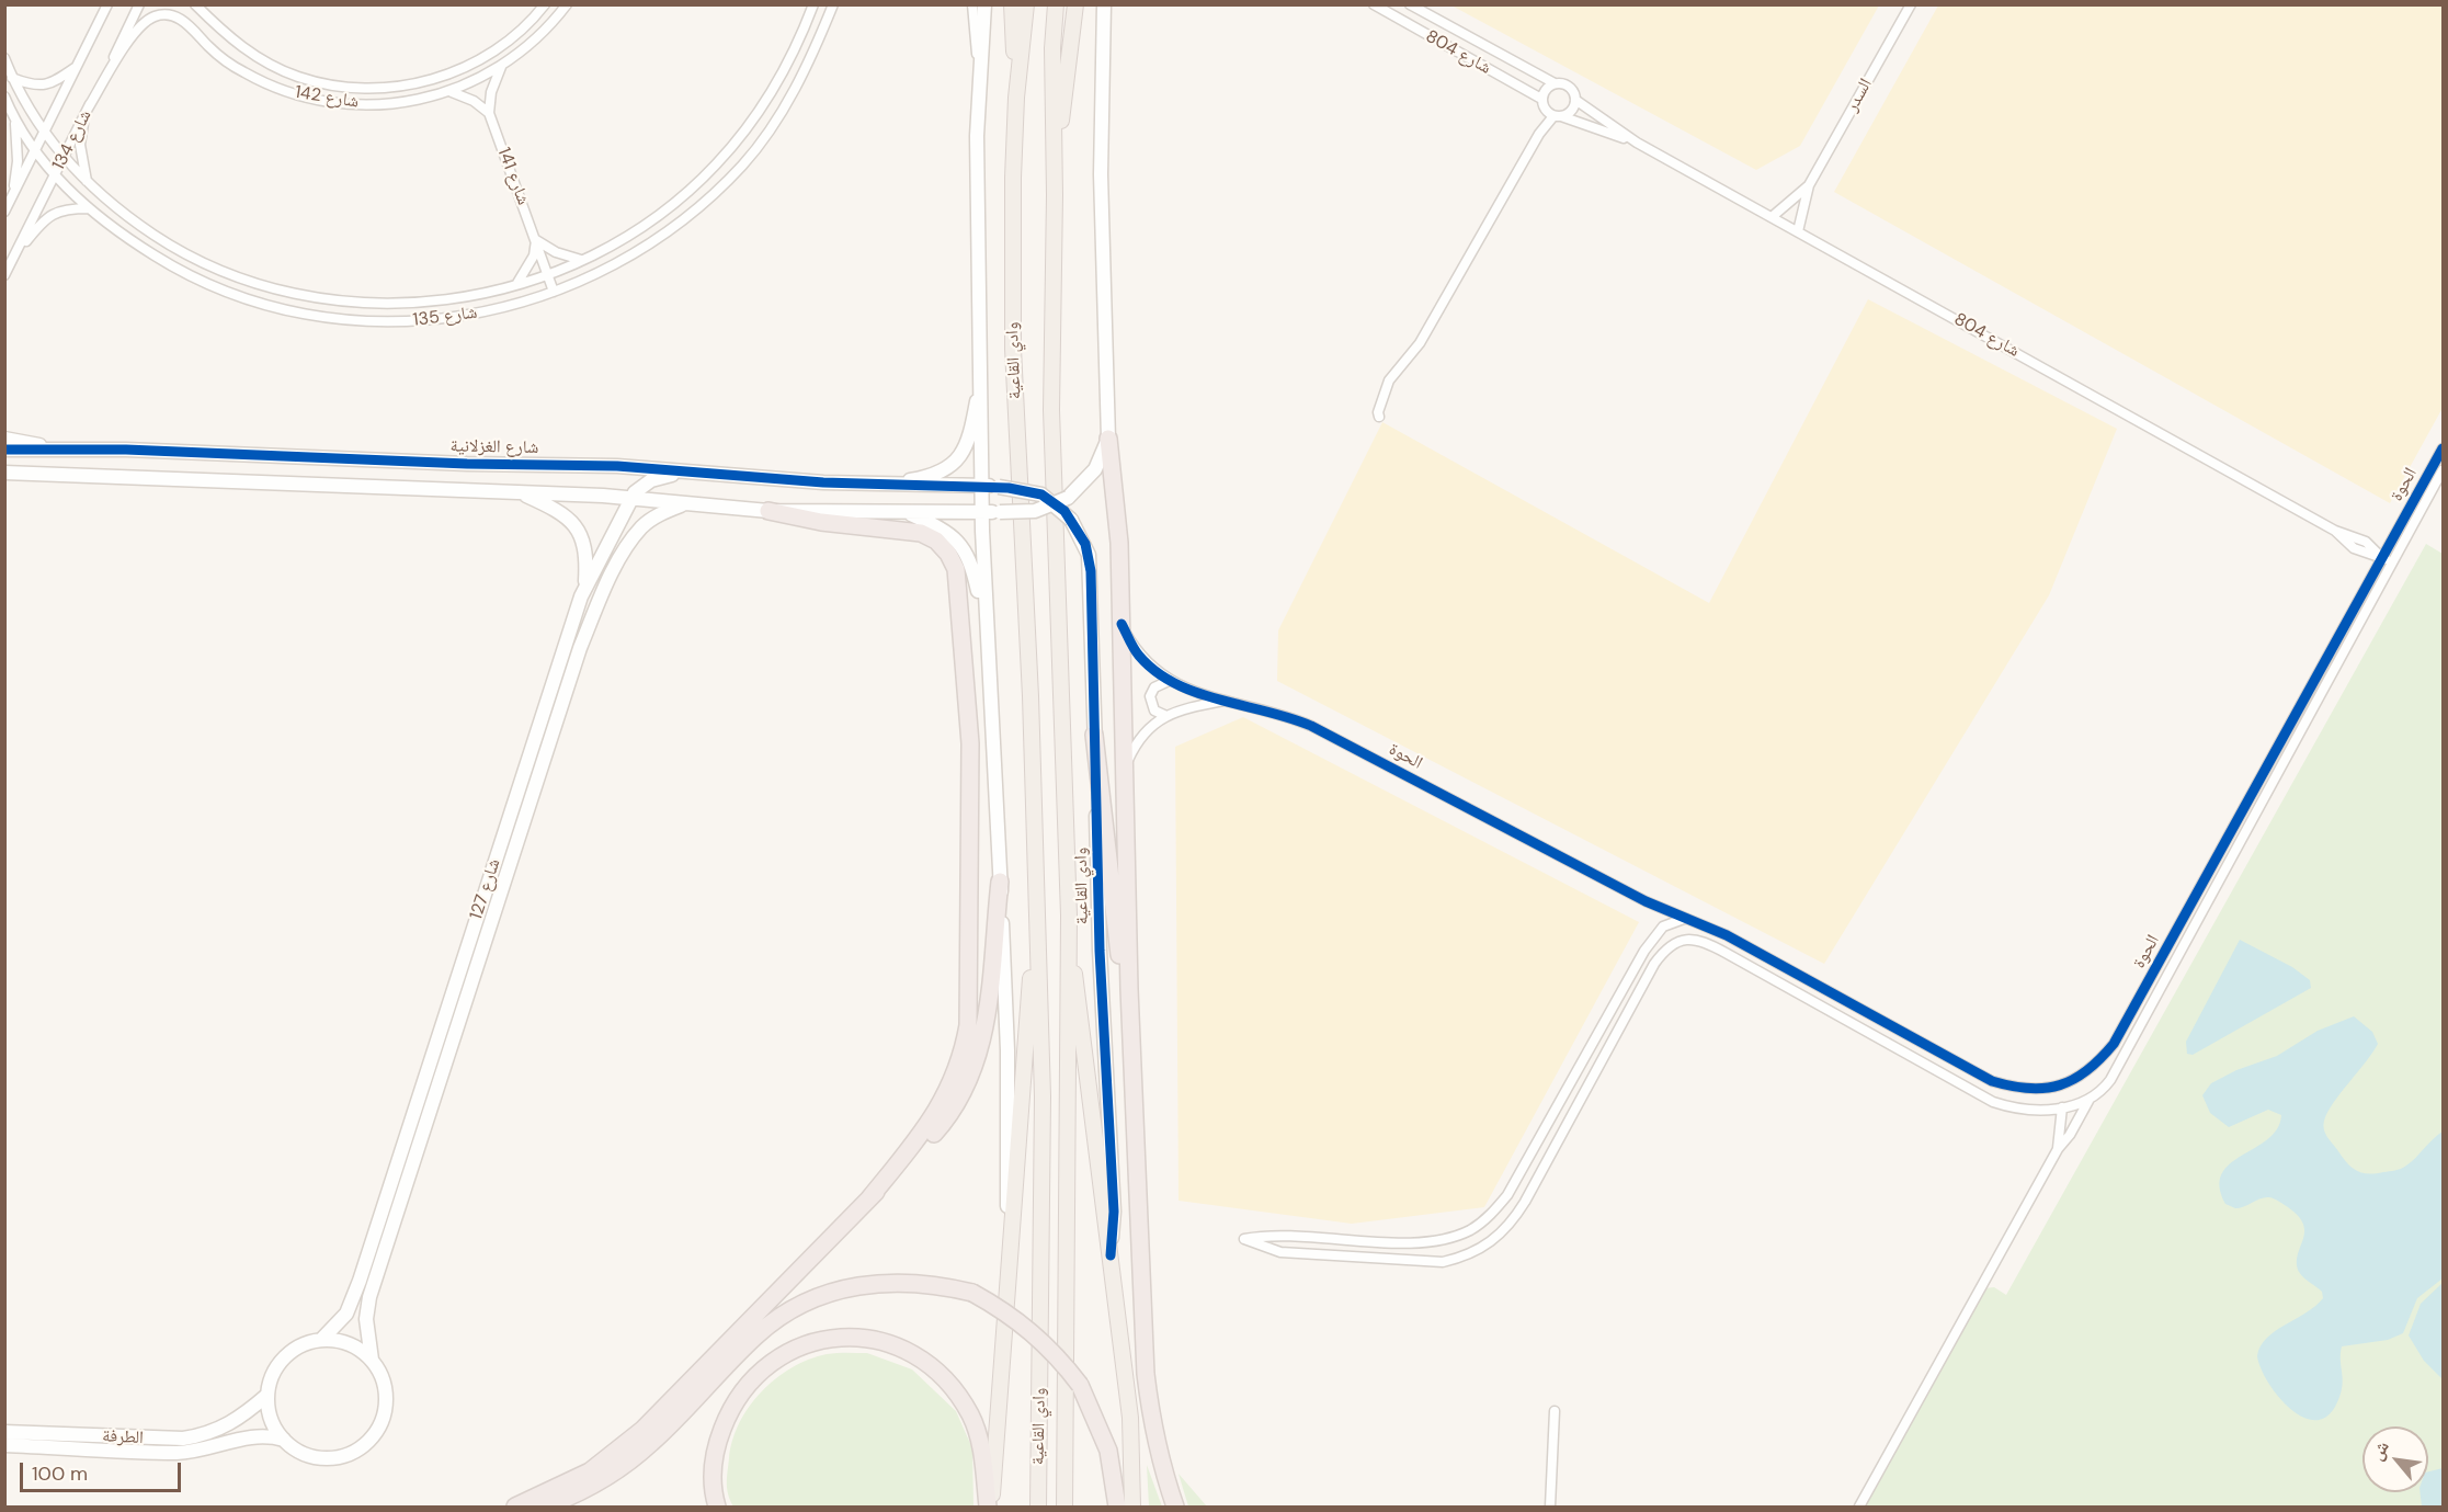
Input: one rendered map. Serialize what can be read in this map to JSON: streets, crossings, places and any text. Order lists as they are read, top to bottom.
{
  "streets": {
    "main road": ["وادي القاعية"],
    "street": [
      "شارع 804",
      "السدر",
      "شارع 142",
      "شارع 134",
      "شارع 141",
      "شارع 135",
      "شارع الغزلانية",
      "الحوة",
      "شارع 127",
      "الطرفة"
    ]
  },
  "crossings": [
    ["شارع 804", "الحوة"],
    ["شارع 142", "شارع 134"],
    ["شارع 134", "شارع 135"],
    ["شارع 141", "شارع 135"],
    ["وادي القاعية", "شارع الغزلانية"],
    ["شارع الغزلانية", "شارع 127"],
    ["شارع 127", "الطرفة"]
  ],
  "scale_bar": "100 m",
  "north": "top left"
}
